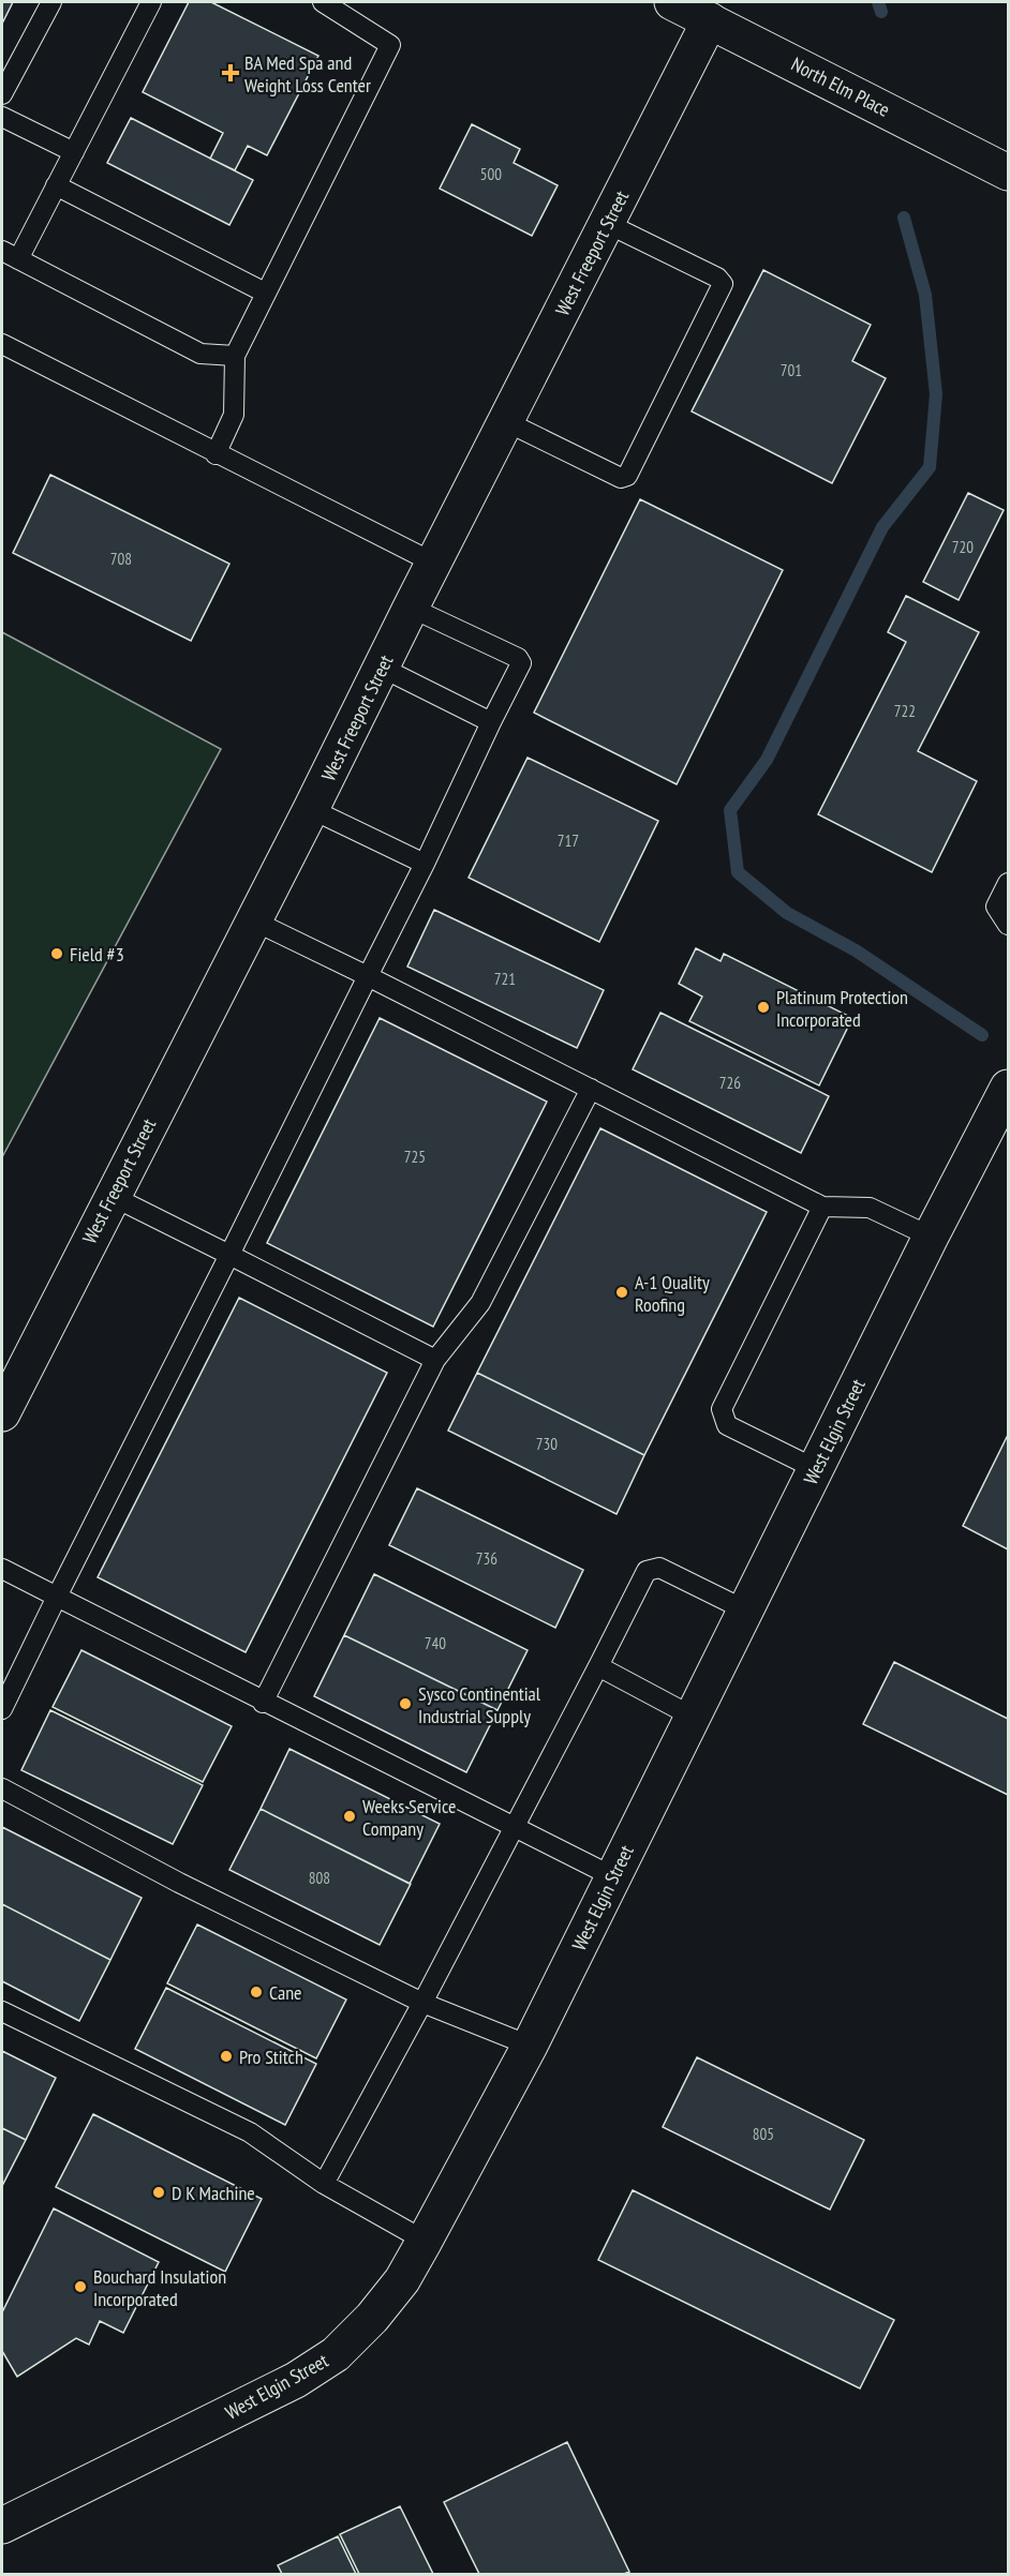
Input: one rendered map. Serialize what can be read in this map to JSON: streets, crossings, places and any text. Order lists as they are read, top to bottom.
{
  "streets": {
    "street": ["North Elm Place", "West Freeport Street", "West Elgin Street"]
  },
  "crossings": [
    ["North Elm Place", "West Freeport Street"]
  ],
  "places": {
    "health": ["BA Med Spa and Weight Loss Center"],
    "other": [
      "Field #3",
      "Platinum Protection Incorporated",
      "A-1 Quality Roofing",
      "Sysco Continential Industrial Supply",
      "Weeks Service Company",
      "Cane",
      "Pro Stitch",
      "D K Machine",
      "Bouchard Insulation Incorporated"
    ]
  },
  "house_numbers": [
    "500",
    "701",
    "720",
    "708",
    "722",
    "717",
    "721",
    "726",
    "725",
    "730",
    "736",
    "740",
    "808",
    "805"
  ]
}
